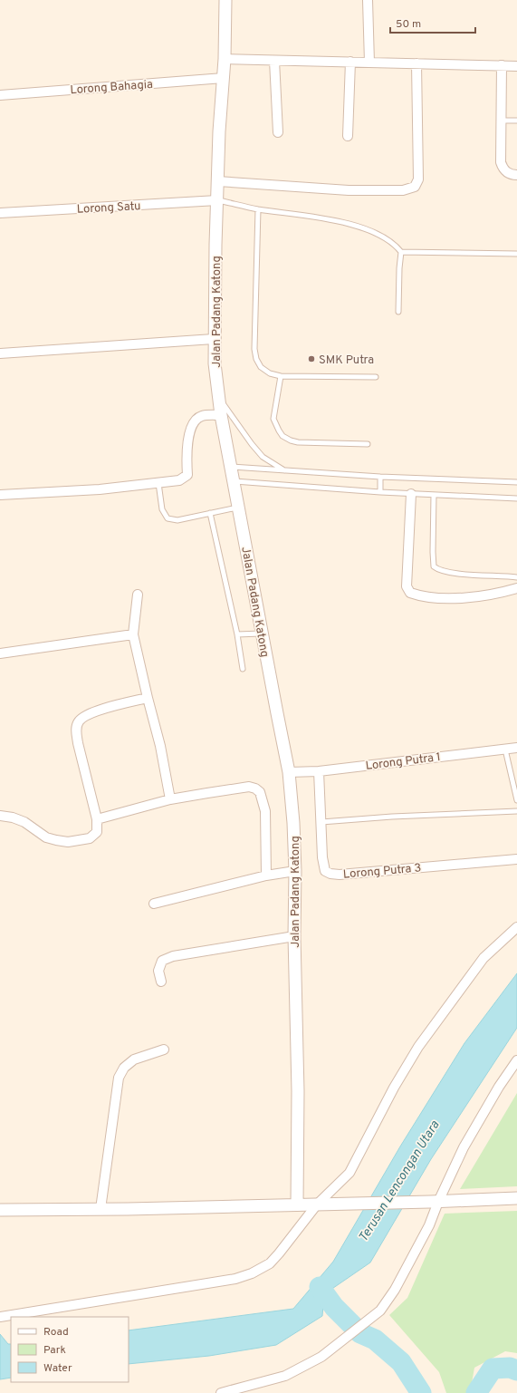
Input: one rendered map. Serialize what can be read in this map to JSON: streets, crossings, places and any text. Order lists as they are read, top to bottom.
{
  "streets": {
    "street": [
      "Lorong Bahagia",
      "Lorong Satu",
      "Jalan Padang Katong",
      "Lorong Putra 1",
      "Lorong Putra 3"
    ]
  },
  "crossings": [
    ["Lorong Bahagia", "Jalan Padang Katong"],
    ["Lorong Satu", "Jalan Padang Katong"],
    ["Jalan Padang Katong", "Lorong Putra 1"],
    ["Lorong Putra 1", "Lorong Putra 3"]
  ],
  "water": ["Terusan Lencongan Utara"],
  "places": ["SMK Putra"],
  "legend": ["Road", "Park", "Water"],
  "scale_bar": "50 m"
}
